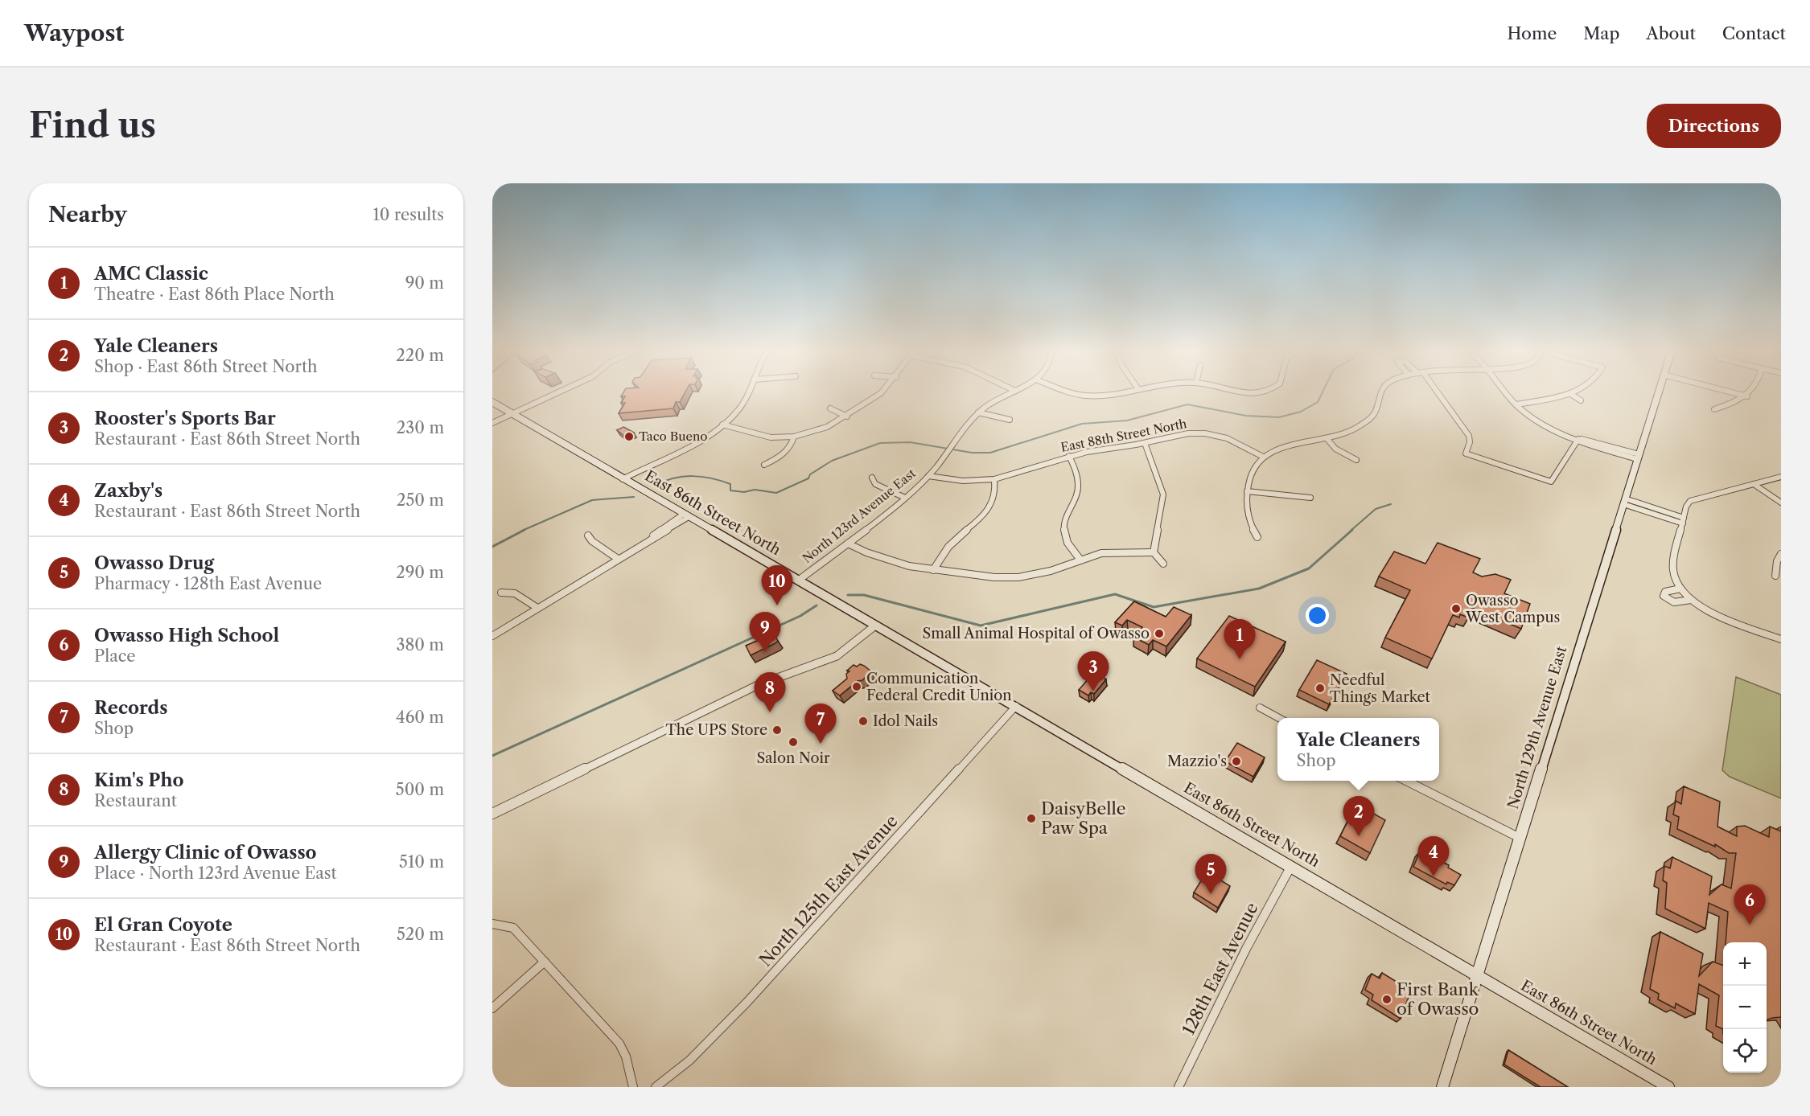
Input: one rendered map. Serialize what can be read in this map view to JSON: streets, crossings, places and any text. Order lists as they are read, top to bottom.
{
  "streets": {
    "main road": ["East 86th Street North", "North 129th Avenue East"],
    "street": [
      "East 88th Street North",
      "North 123rd Avenue East",
      "North 125th East Avenue",
      "128th East Avenue"
    ]
  },
  "crossings": [
    ["East 88th Street North", "North 123rd Avenue East"],
    ["East 86th Street North", "North 123rd Avenue East"],
    ["East 86th Street North", "North 129th Avenue East"],
    ["East 86th Street North", "North 125th East Avenue"],
    ["East 86th Street North", "128th East Avenue"]
  ],
  "places": [
    "Taco Bueno",
    "Owasso West Campus",
    "Small Animal Hospital of Owasso",
    "Communication Federal Credit Union",
    "Needful Things Market",
    "Idol Nails",
    "The UPS Store",
    "Salon Noir",
    "Mazzio's",
    "DaisyBelle Paw Spa",
    "First Bank of Owasso"
  ],
  "page": {
    "header": "Waypost",
    "nav": [
      "Home",
      "Map",
      "About",
      "Contact"
    ],
    "buttons": "Directions",
    "title": "Find us",
    "heading": ["Nearby", "10 results"],
    "list": [
      {
        "mark": "1",
        "name": "AMC Classic",
        "note": "Theatre · East 86th Place North",
        "value": "90 m"
      },
      {
        "mark": "2",
        "name": "Yale Cleaners",
        "note": "Shop · East 86th Street North",
        "value": "220 m"
      },
      {
        "mark": "3",
        "name": "Rooster's Sports Bar",
        "note": "Restaurant · East 86th Street North",
        "value": "230 m"
      },
      {
        "mark": "4",
        "name": "Zaxby's",
        "note": "Restaurant · East 86th Street North",
        "value": "250 m"
      },
      {
        "mark": "5",
        "name": "Owasso Drug",
        "note": "Pharmacy · 128th East Avenue",
        "value": "290 m"
      },
      {
        "mark": "6",
        "name": "Owasso High School",
        "note": "Place",
        "value": "380 m"
      },
      {
        "mark": "7",
        "name": "Records",
        "note": "Shop",
        "value": "460 m"
      },
      {
        "mark": "8",
        "name": "Kim's Pho",
        "note": "Restaurant",
        "value": "500 m"
      },
      {
        "mark": "9",
        "name": "Allergy Clinic of Owasso",
        "note": "Place · North 123rd Avenue East",
        "value": "510 m"
      },
      {
        "mark": "10",
        "name": "El Gran Coyote",
        "note": "Restaurant · East 86th Street North",
        "value": "520 m"
      }
    ],
    "pins": [
      "10",
      "9",
      "1",
      "3",
      "8",
      "7",
      "2",
      "4",
      "5",
      "6"
    ],
    "popup": ["Yale Cleaners", "Shop"],
    "map_buttons": ["+", "−"]
  }
}
